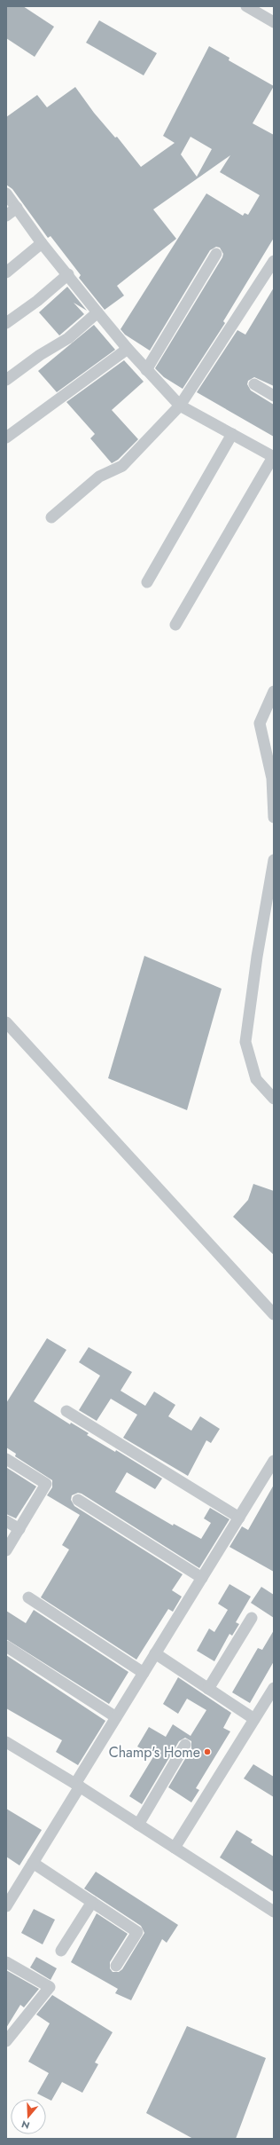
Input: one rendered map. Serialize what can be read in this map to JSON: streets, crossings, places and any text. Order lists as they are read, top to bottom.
{
  "places": ["Champ's Home"],
  "north": "bottom"
}
